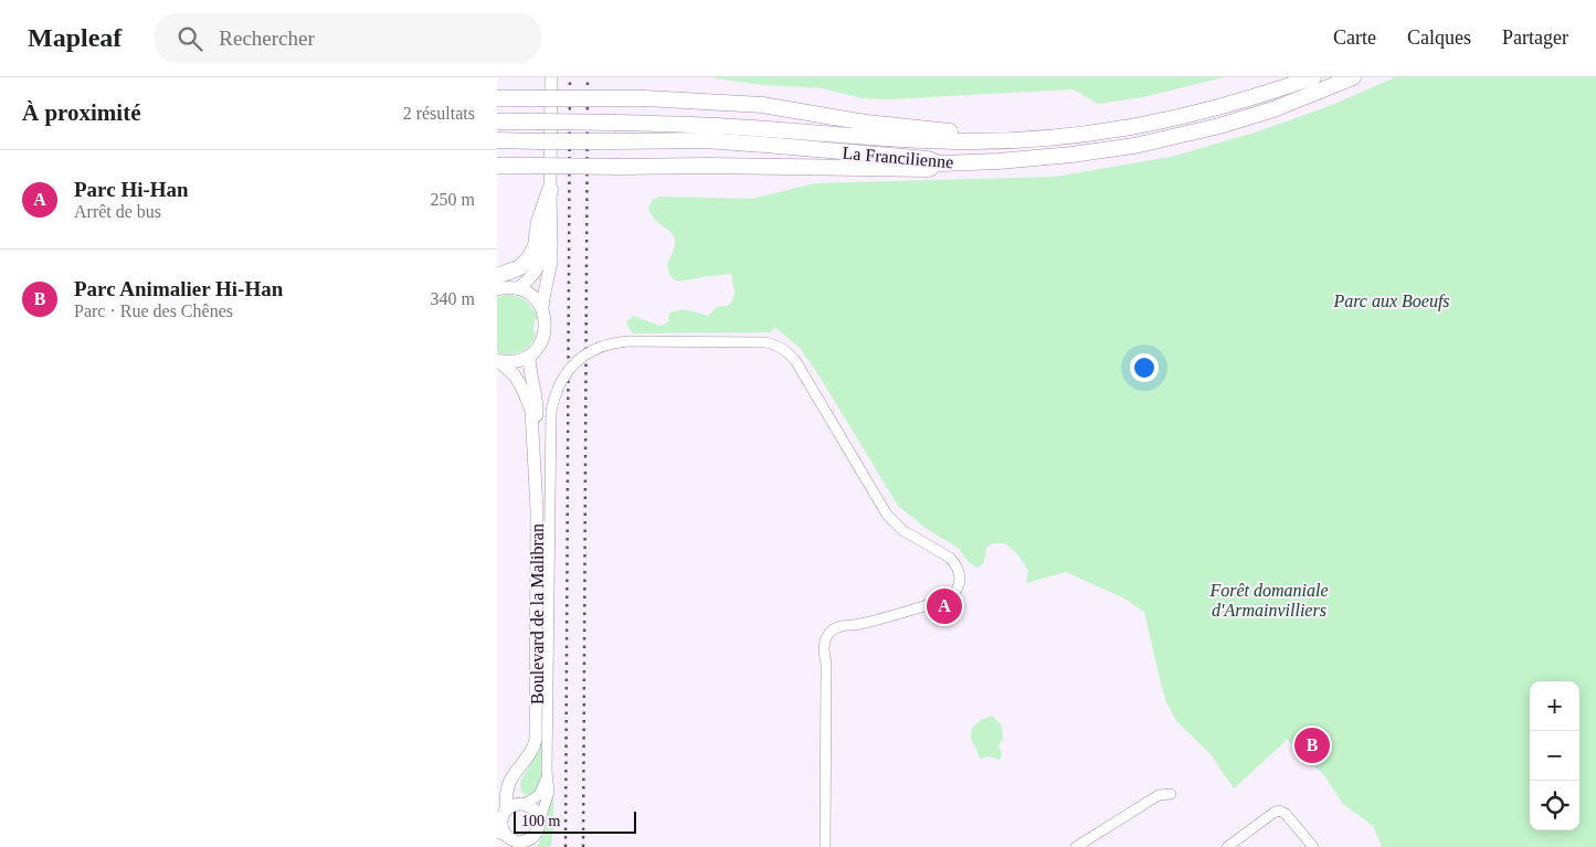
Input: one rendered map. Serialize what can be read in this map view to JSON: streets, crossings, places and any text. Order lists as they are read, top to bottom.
{
  "streets": {
    "highway": ["La Francilienne"],
    "main road": ["Boulevard de la Malibran"]
  },
  "parks": ["Parc aux Boeufs", "Forêt domaniale d'Armainvilliers"],
  "scale_bar": "100 m",
  "page": {
    "header": "Mapleaf",
    "search": "Rechercher",
    "nav": ["Carte", "Calques", "Partager"],
    "heading": ["À proximité", "2 résultats"],
    "list": [
      {
        "mark": "A",
        "name": "Parc Hi-Han",
        "note": "Arrêt de bus",
        "value": "250 m"
      },
      {
        "mark": "B",
        "name": "Parc Animalier Hi-Han",
        "note": "Parc · Rue des Chênes",
        "value": "340 m"
      }
    ],
    "pins": ["A", "B"],
    "map_buttons": ["+", "−"],
    "scale": "100 m"
  }
}
